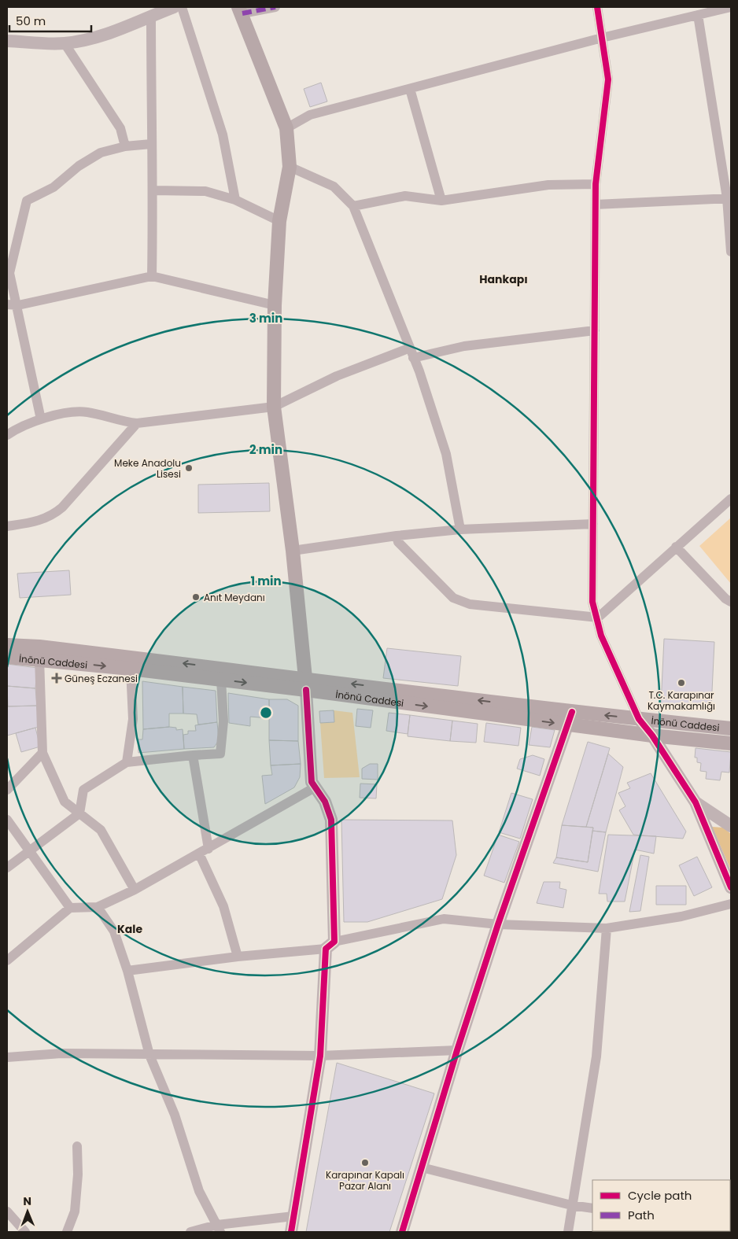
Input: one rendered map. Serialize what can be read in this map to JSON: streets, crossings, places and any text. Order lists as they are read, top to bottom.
{
  "streets": {
    "main road": ["İnönü Caddesi"]
  },
  "districts": ["Hankapı", "Kale"],
  "places": {
    "other": [
      "Meke Anadolu Lisesi",
      "Anıt Meydanı",
      "T.C. Karapınar Kaymakamlığı",
      "Karapınar Kapalı Pazar Alanı"
    ],
    "health": ["Güneş Eczanesi"]
  },
  "legend": ["Cycle path", "Path"],
  "scale_bar": "50 m",
  "north": "top",
  "rings": ["3 min", "2 min", "1 min"]
}
